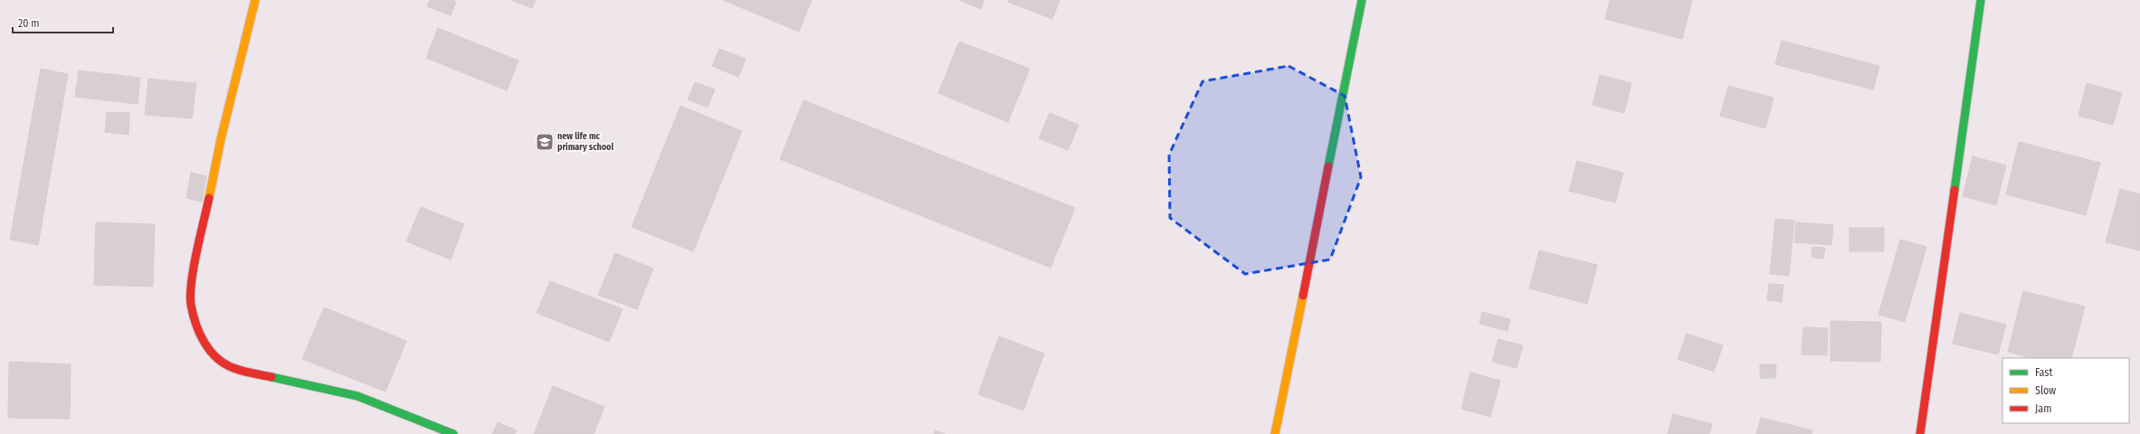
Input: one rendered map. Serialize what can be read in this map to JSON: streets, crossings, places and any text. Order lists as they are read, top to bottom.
{
  "places": {
    "school or university": ["new life mc primary school"]
  },
  "legend": ["Fast", "Slow", "Jam"],
  "scale_bar": "20 m"
}
